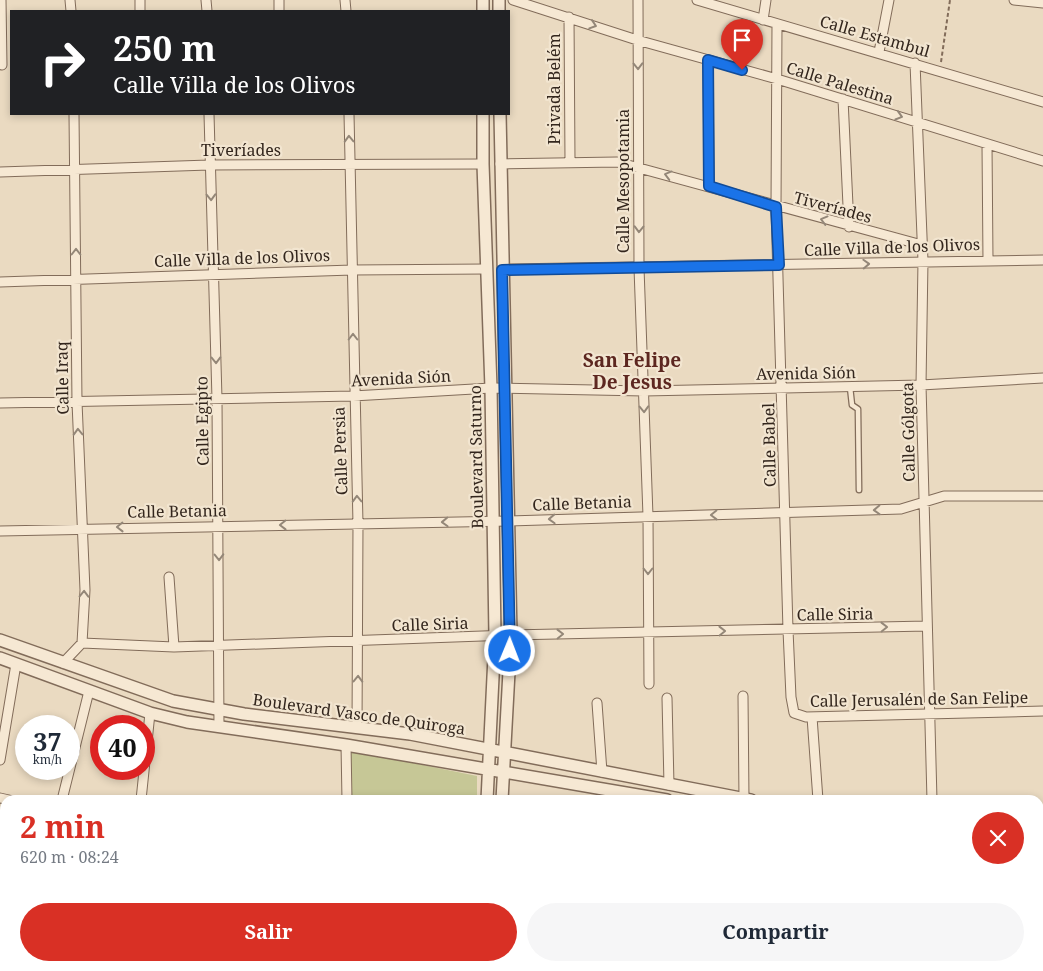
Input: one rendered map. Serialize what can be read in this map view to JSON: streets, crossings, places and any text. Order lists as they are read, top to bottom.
{
  "streets": {
    "street": [
      "Calle Estambul",
      "Calle Palestina",
      "Privada Belém",
      "Tiveríades",
      "Calle Mesopotamia",
      "Calle Villa de los Olivos",
      "Avenida Sión",
      "Calle Iraq",
      "Calle Egipto",
      "Calle Gólgota",
      "Calle Babel",
      "Calle Persia",
      "Boulevard Saturno",
      "Calle Betania",
      "Calle Siria",
      "Calle Jerusalén de San Felipe",
      "Boulevard Vasco de Quiroga"
    ]
  },
  "crossings": [
    ["Calle Estambul", "Calle Gólgota"],
    ["Calle Estambul", "Calle Babel"],
    ["Calle Palestina", "Privada Belém"],
    ["Calle Palestina", "Calle Mesopotamia"],
    ["Calle Palestina", "Calle Gólgota"],
    ["Calle Palestina", "Calle Babel"],
    ["Privada Belém", "Tiveríades"],
    ["Tiveríades", "Calle Mesopotamia"],
    ["Tiveríades", "Calle Iraq"],
    ["Tiveríades", "Calle Egipto"],
    ["Tiveríades", "Calle Gólgota"],
    ["Tiveríades", "Calle Babel"],
    ["Tiveríades", "Calle Persia"],
    ["Tiveríades", "Boulevard Saturno"],
    ["Calle Mesopotamia", "Calle Villa de los Olivos"],
    ["Calle Mesopotamia", "Avenida Sión"],
    ["Calle Mesopotamia", "Calle Betania"],
    ["Calle Mesopotamia", "Calle Siria"],
    ["Calle Villa de los Olivos", "Calle Iraq"],
    ["Calle Villa de los Olivos", "Calle Egipto"],
    ["Calle Villa de los Olivos", "Calle Gólgota"],
    ["Calle Villa de los Olivos", "Calle Babel"],
    ["Calle Villa de los Olivos", "Calle Persia"],
    ["Calle Villa de los Olivos", "Boulevard Saturno"],
    ["Avenida Sión", "Calle Iraq"],
    ["Avenida Sión", "Calle Egipto"],
    ["Avenida Sión", "Calle Gólgota"],
    ["Avenida Sión", "Calle Babel"],
    ["Avenida Sión", "Calle Persia"],
    ["Avenida Sión", "Boulevard Saturno"],
    ["Calle Iraq", "Calle Betania"],
    ["Calle Iraq", "Calle Siria"],
    ["Calle Egipto", "Calle Betania"],
    ["Calle Egipto", "Calle Siria"],
    ["Calle Egipto", "Boulevard Vasco de Quiroga"],
    ["Calle Gólgota", "Calle Betania"],
    ["Calle Gólgota", "Calle Siria"],
    ["Calle Gólgota", "Calle Jerusalén de San Felipe"],
    ["Calle Babel", "Calle Betania"],
    ["Calle Babel", "Calle Siria"],
    ["Calle Babel", "Calle Jerusalén de San Felipe"],
    ["Calle Persia", "Calle Betania"],
    ["Calle Persia", "Calle Siria"],
    ["Calle Persia", "Boulevard Vasco de Quiroga"],
    ["Boulevard Saturno", "Calle Betania"],
    ["Boulevard Saturno", "Calle Siria"],
    ["Boulevard Saturno", "Boulevard Vasco de Quiroga"]
  ],
  "one_way": [
    "Calle Mesopotamia",
    "Calle Iraq",
    "Calle Egipto",
    "Calle Persia",
    "Calle Betania",
    "Calle Siria"
  ],
  "districts": ["San Felipe De Jesus"],
  "page": {
    "turn": ["250 m", "Calle Villa de los Olivos"],
    "speed": "37 km/h",
    "limit": "40",
    "heading": ["2 min", "620 m · 08:24"],
    "buttons": ["Salir", "Compartir"]
  }
}
